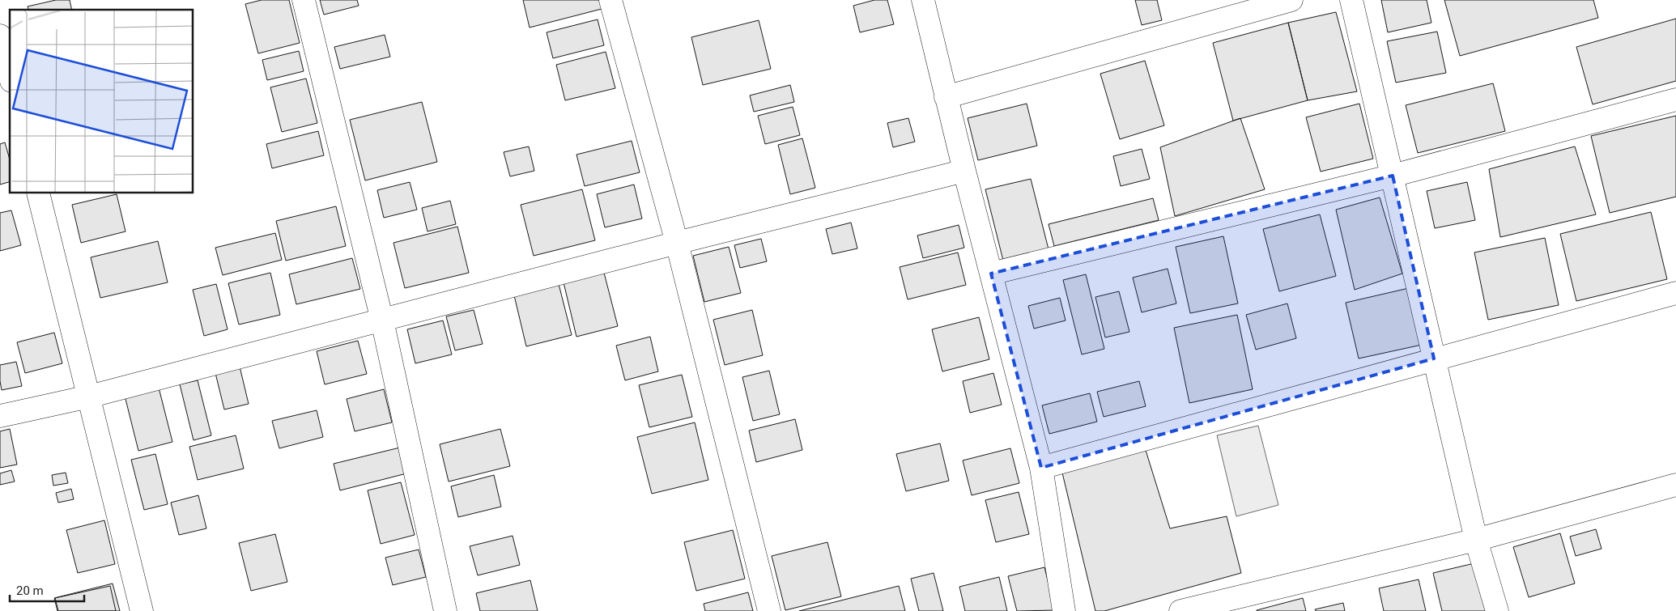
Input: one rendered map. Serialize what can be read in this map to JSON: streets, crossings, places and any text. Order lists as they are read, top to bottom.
{
  "scale_bar": "20 m"
}
